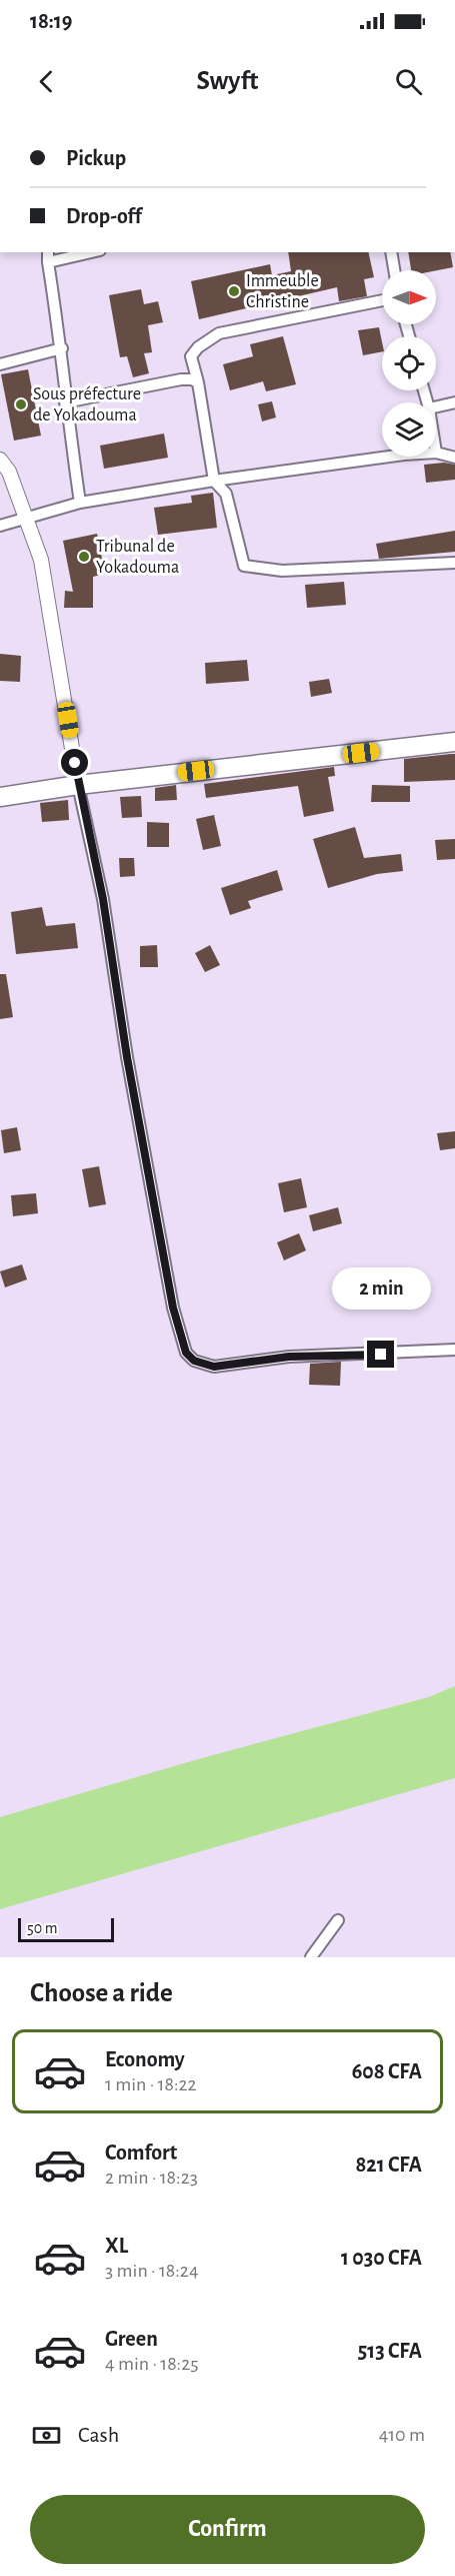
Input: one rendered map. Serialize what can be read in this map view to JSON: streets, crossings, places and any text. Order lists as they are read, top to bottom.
{
  "places": ["Immeuble Christine", "Sous préfecture de Yokadouma", "Tribunal de Yokadouma"],
  "scale_bar": "50 m",
  "north": "right",
  "page": {
    "status": "18:19",
    "header": "Swyft",
    "banner": ["Pickup", "Drop-off"],
    "bubble": "2 min",
    "scale": "50 m",
    "heading": "Choose a ride",
    "list": [
      {
        "name": "Economy",
        "note": "1 min · 18:22",
        "value": "608 CFA"
      },
      {
        "name": "Comfort",
        "note": "2 min · 18:23",
        "value": "821 CFA"
      },
      {
        "name": "XL",
        "note": "3 min · 18:24",
        "value": "1 030 CFA"
      },
      {
        "name": "Green",
        "note": "4 min · 18:25",
        "value": "513 CFA"
      }
    ],
    "pay": ["Cash", "410 m"],
    "buttons": "Confirm"
  }
}
